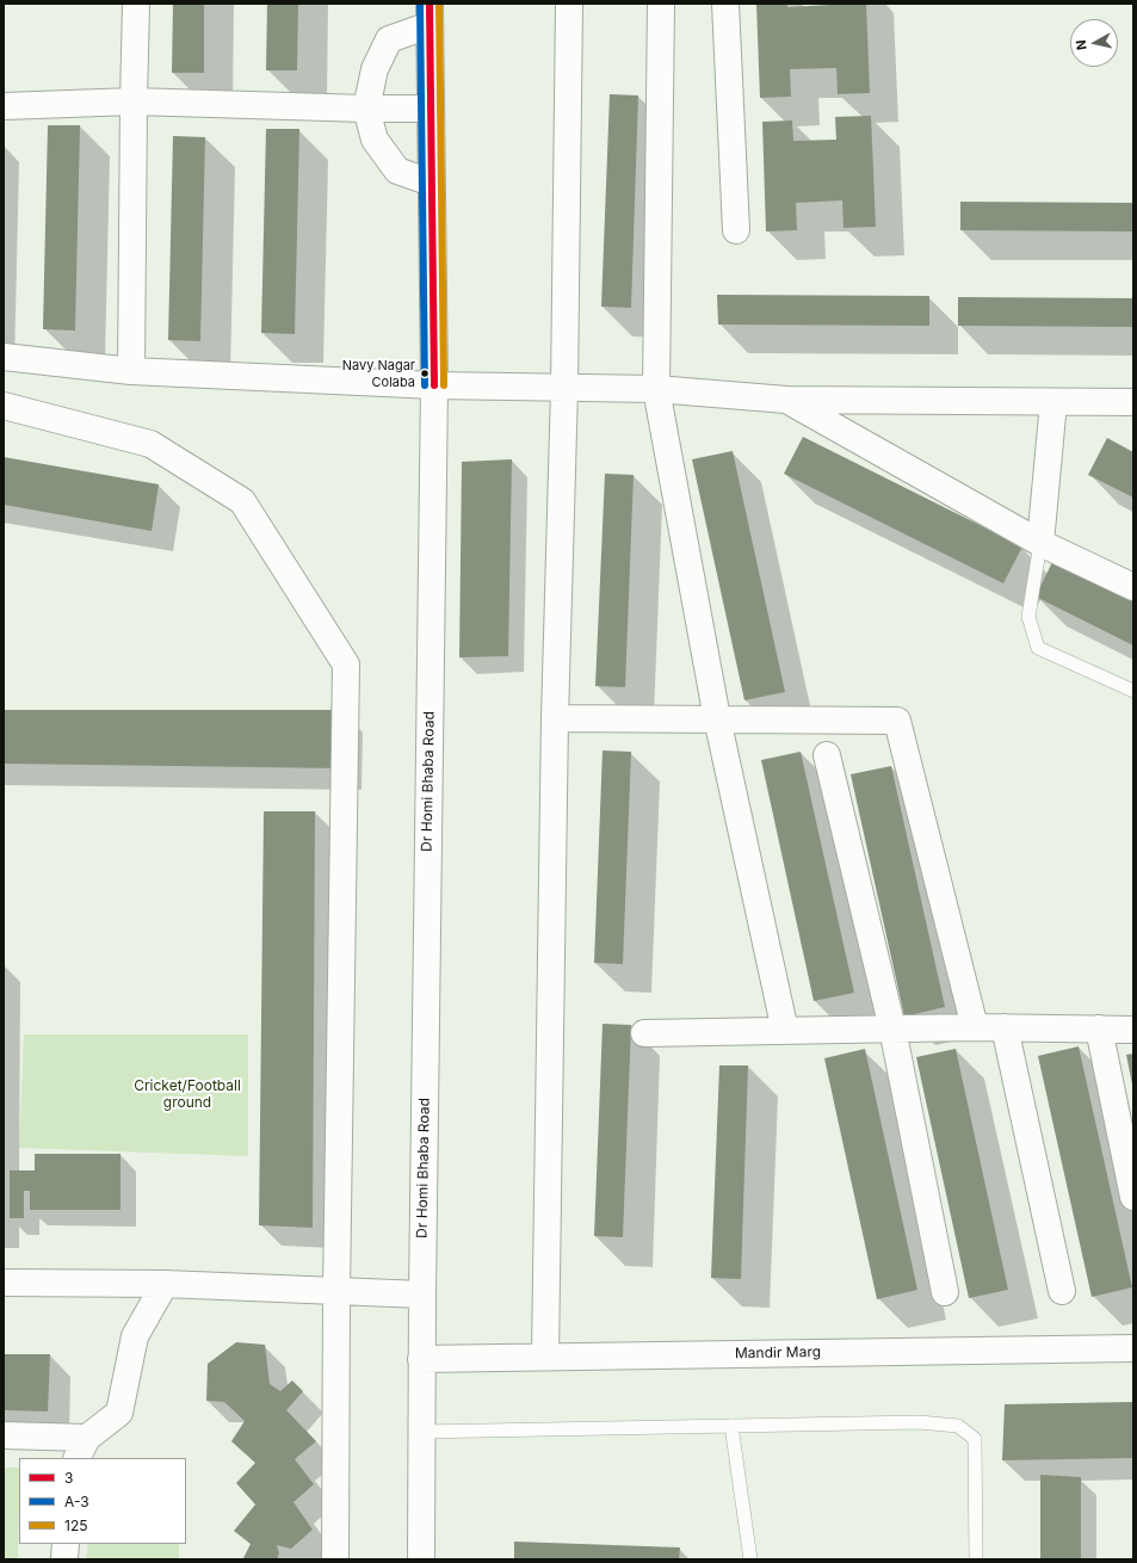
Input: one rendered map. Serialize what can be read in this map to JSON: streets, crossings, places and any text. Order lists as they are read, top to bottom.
{
  "streets": {
    "street": ["Dr Homi Bhaba Road", "Mandir Marg"]
  },
  "crossings": [
    ["Dr Homi Bhaba Road", "Mandir Marg"]
  ],
  "parks": ["Cricket/Football ground"],
  "places": ["Navy Nagar Colaba"],
  "lines": ["transit line 3", "transit line A-3", "transit line 125"],
  "legend": ["3", "A-3", "125"],
  "north": "left"
}
